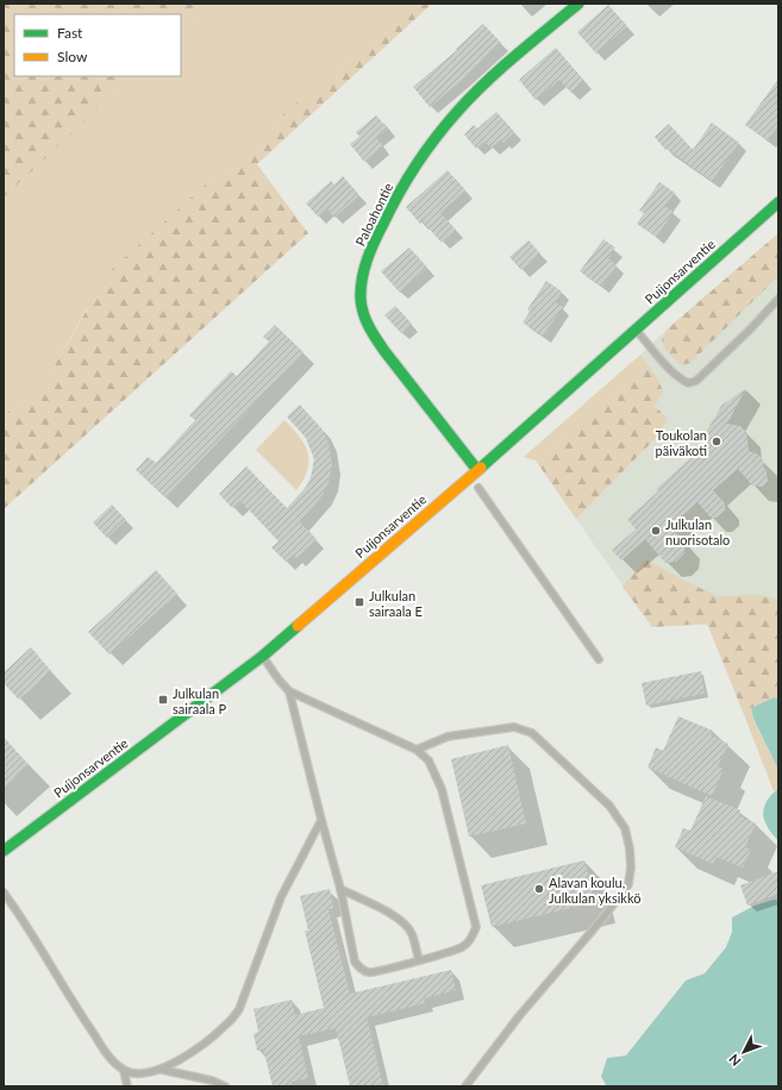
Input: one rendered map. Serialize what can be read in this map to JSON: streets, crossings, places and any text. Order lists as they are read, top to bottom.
{
  "streets": {
    "main road": ["Paloahontie", "Puijonsarventie"]
  },
  "crossings": [
    ["Paloahontie", "Puijonsarventie"]
  ],
  "places": {
    "other": ["Toukolan päiväkoti", "Julkulan nuorisotalo", "Alavan koulu, Julkulan yksikkö"],
    "transit": ["Julkulan sairaala E", "Julkulan sairaala P"]
  },
  "legend": ["Fast", "Slow"],
  "north": "bottom left"
}
